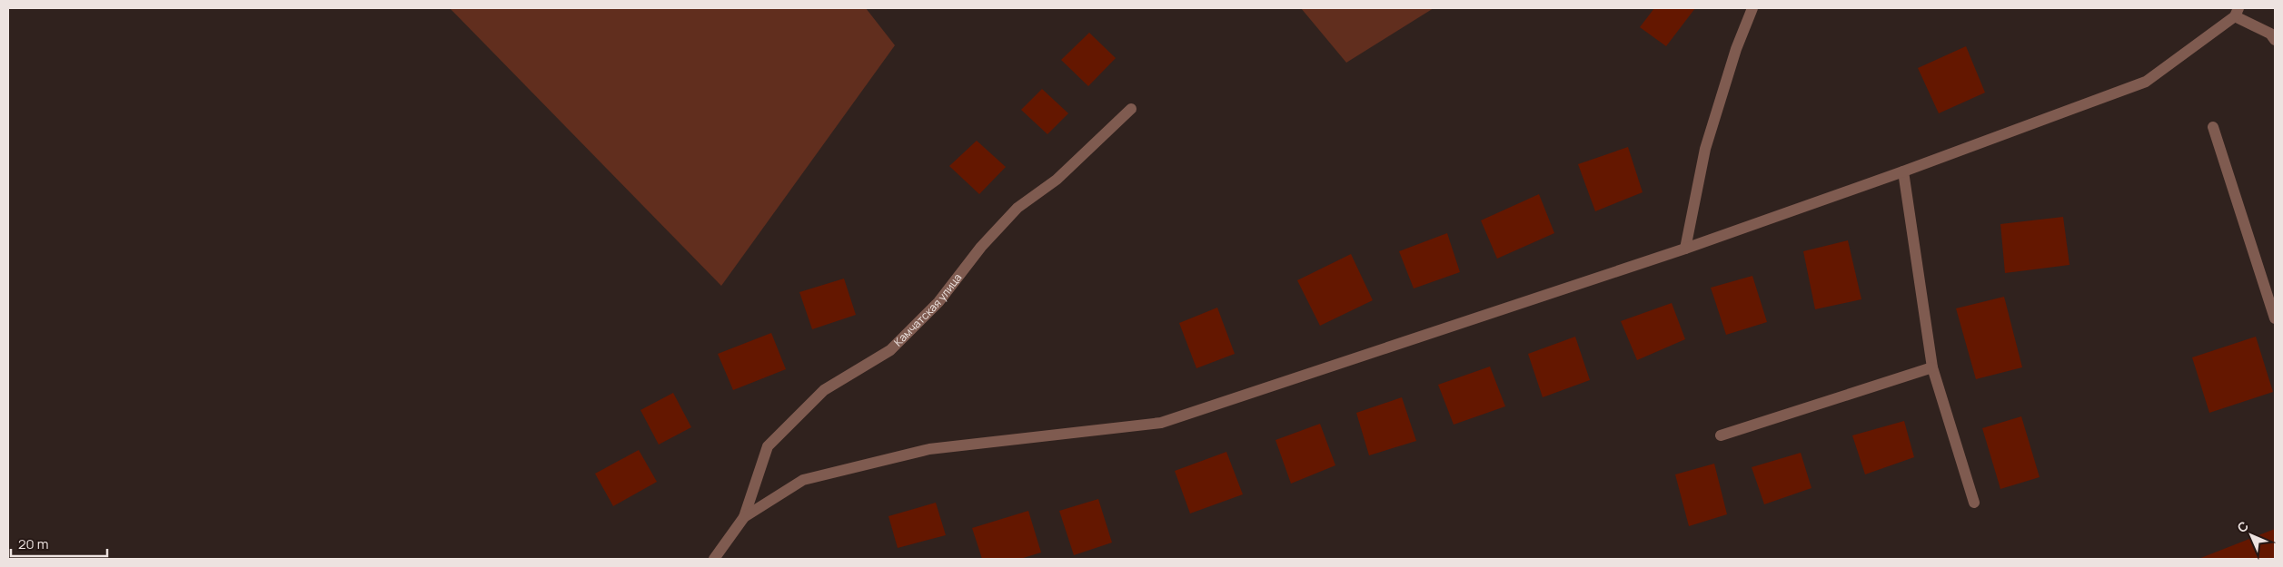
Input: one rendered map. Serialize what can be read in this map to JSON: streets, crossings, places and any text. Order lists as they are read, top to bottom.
{
  "streets": {
    "street": ["Камчатская улица"]
  },
  "scale_bar": "20 m",
  "north": "top left"
}
